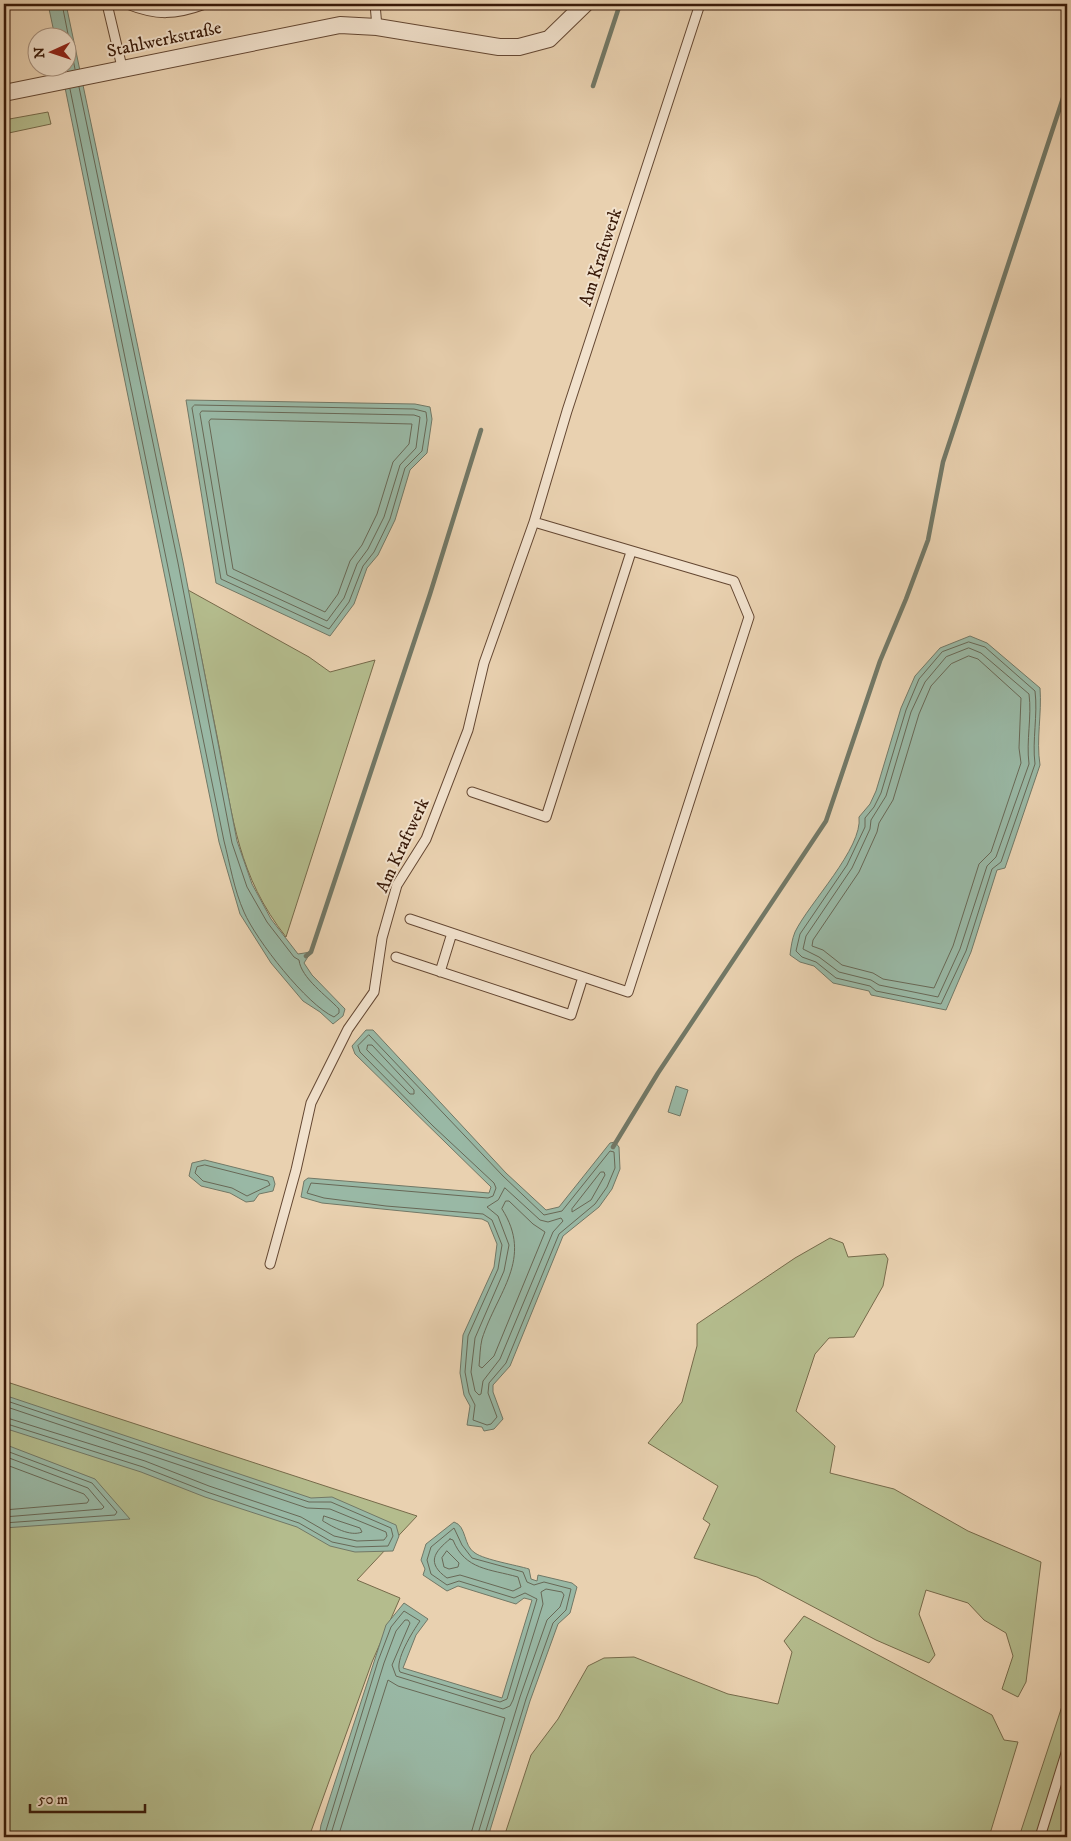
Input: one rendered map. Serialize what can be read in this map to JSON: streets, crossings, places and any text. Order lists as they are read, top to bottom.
{
  "streets": {
    "street": ["Stahlwerkstraße"],
    "lane": ["Am Kraftwerk"]
  },
  "scale_bar": "50 m",
  "north": "left"
}
